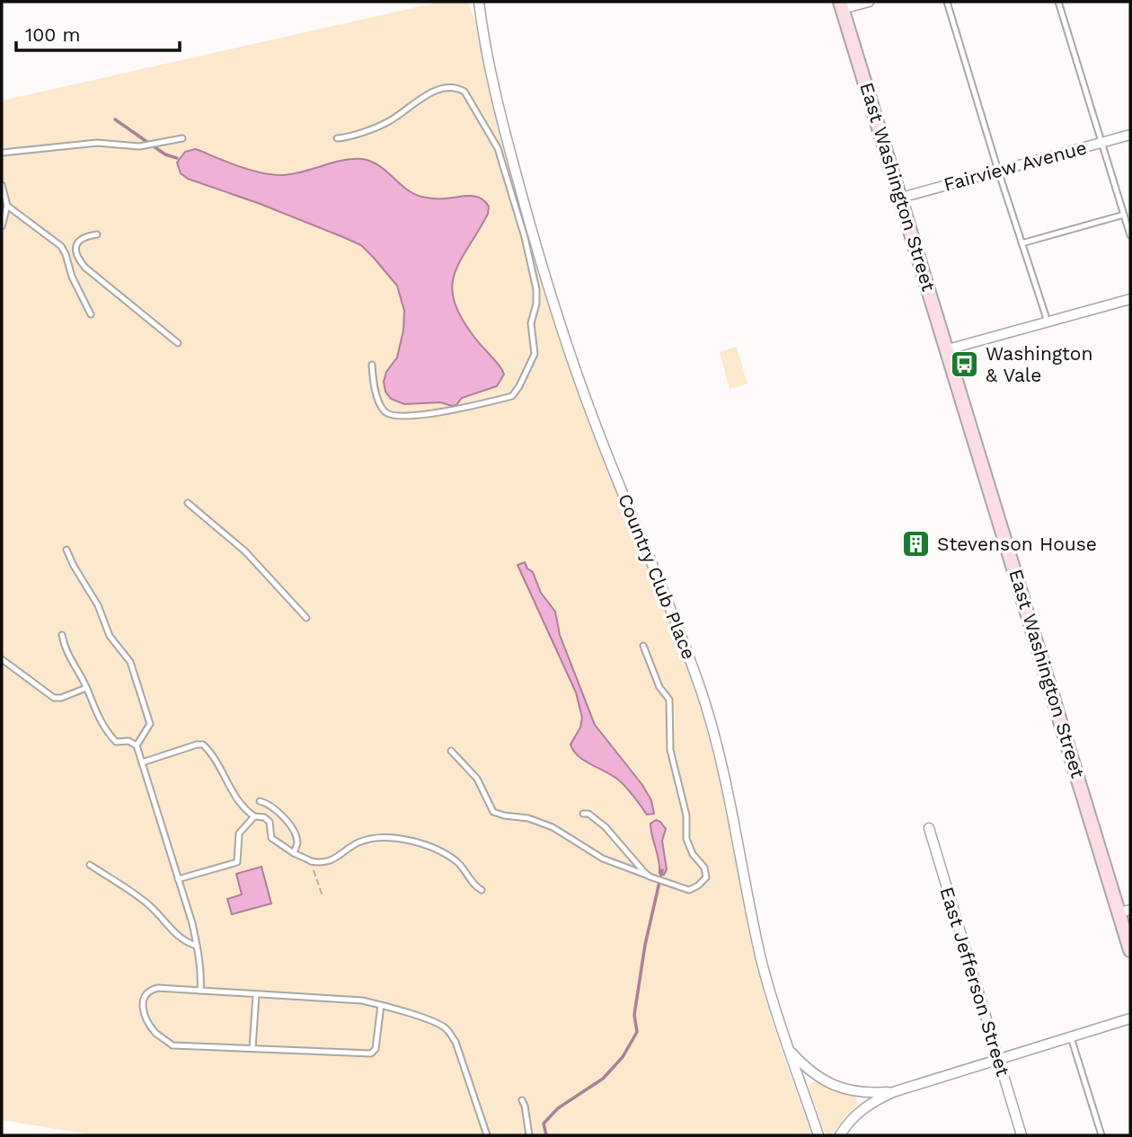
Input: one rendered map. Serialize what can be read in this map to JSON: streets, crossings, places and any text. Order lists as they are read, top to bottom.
{
  "streets": {
    "main road": ["East Washington Street"],
    "street": ["Fairview Avenue", "Country Club Place", "East Jefferson Street"]
  },
  "crossings": [
    ["Fairview Avenue", "East Washington Street"]
  ],
  "places": {
    "bus stop": ["Washington & Vale"],
    "building": ["Stevenson House"]
  },
  "scale_bar": "100 m"
}
